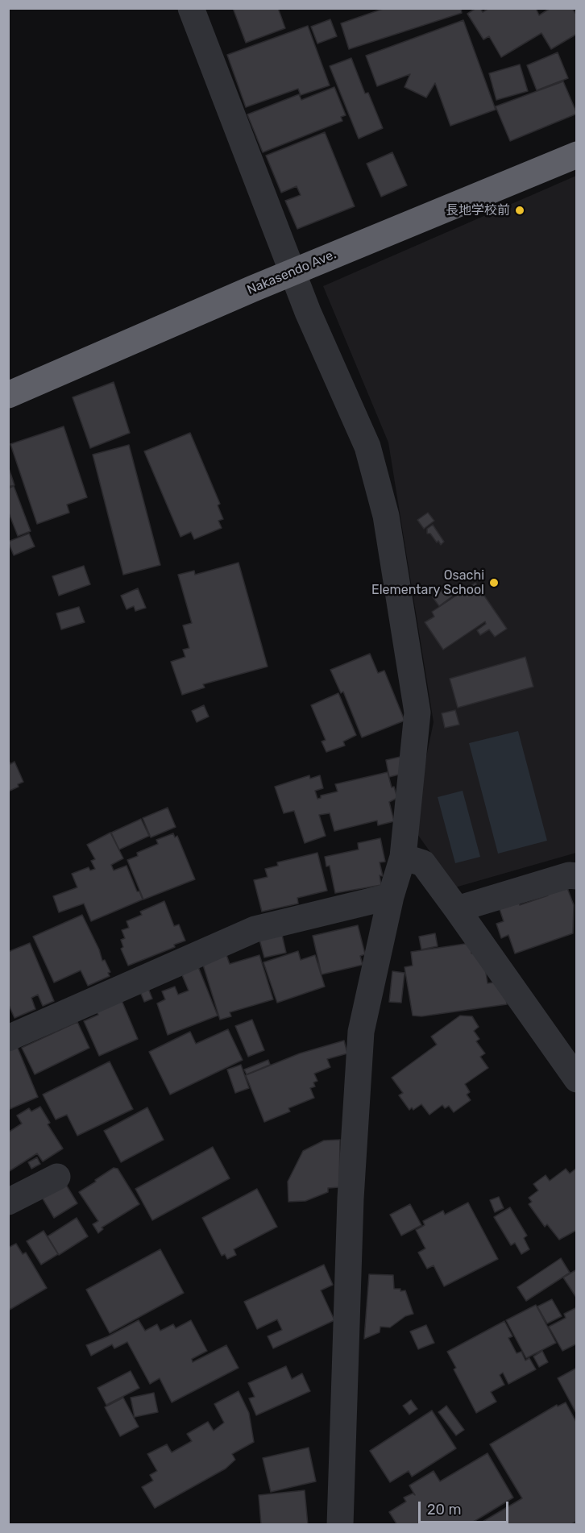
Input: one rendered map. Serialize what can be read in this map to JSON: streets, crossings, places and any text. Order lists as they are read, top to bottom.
{
  "streets": {
    "highway": ["Nakasendo Ave."]
  },
  "places": ["長地学校前", "Osachi Elementary School"],
  "scale_bar": "20 m"
}
